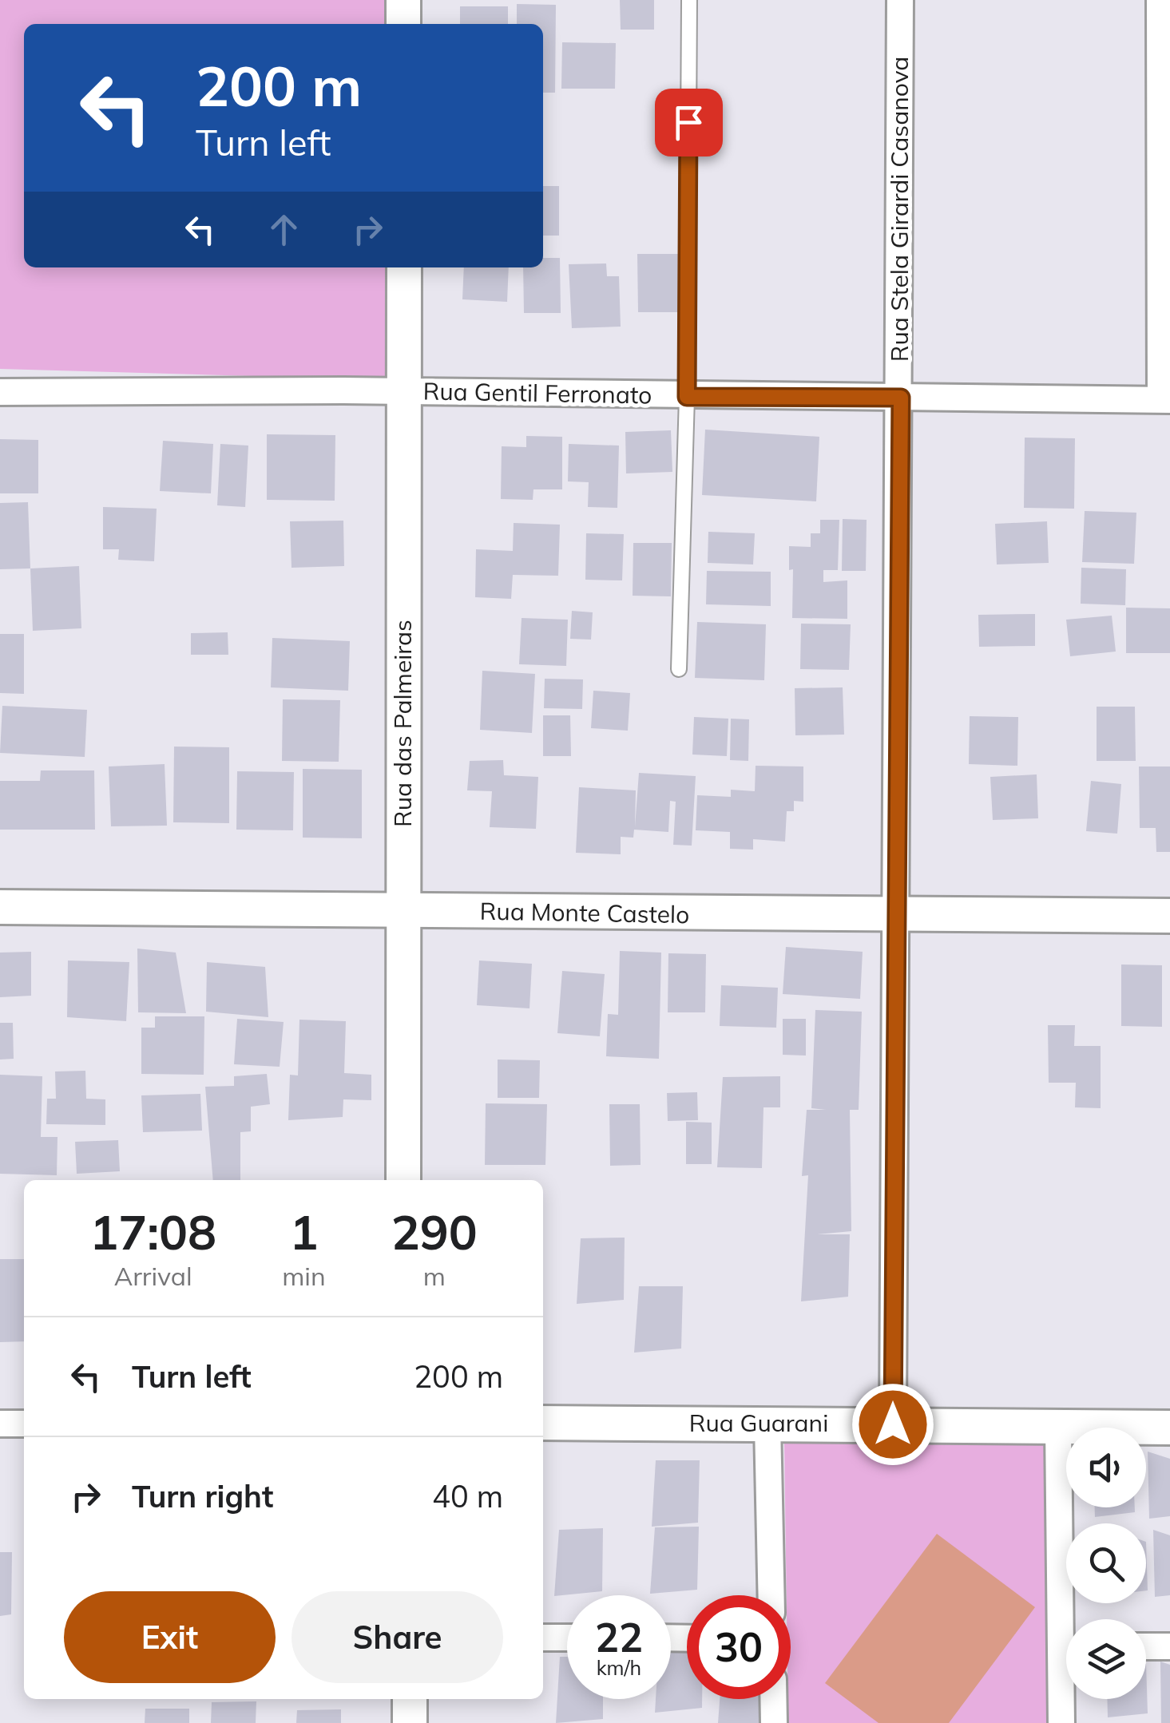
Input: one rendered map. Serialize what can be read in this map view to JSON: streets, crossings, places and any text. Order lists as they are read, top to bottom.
{
  "streets": {
    "street": [
      "Rua Stela Girardi Casanova",
      "Rua Gentil Ferronato",
      "Rua das Palmeiras",
      "Rua Monte Castelo",
      "Rua Guarani"
    ]
  },
  "crossings": [
    ["Rua Stela Girardi Casanova", "Rua Gentil Ferronato"],
    ["Rua Stela Girardi Casanova", "Rua Monte Castelo"],
    ["Rua Stela Girardi Casanova", "Rua Guarani"],
    ["Rua Gentil Ferronato", "Rua das Palmeiras"],
    ["Rua das Palmeiras", "Rua Monte Castelo"]
  ],
  "page": {
    "turn": ["200 m", "Turn left"],
    "eta": [
      "17:08",
      "Arrival",
      "1",
      "min",
      "290",
      "m"
    ],
    "list": [
      {
        "name": "Turn left",
        "value": "200 m"
      },
      {
        "name": "Turn right",
        "value": "40 m"
      }
    ],
    "buttons": ["Exit", "Share"],
    "speed": "22 km/h",
    "limit": "30"
  }
}
